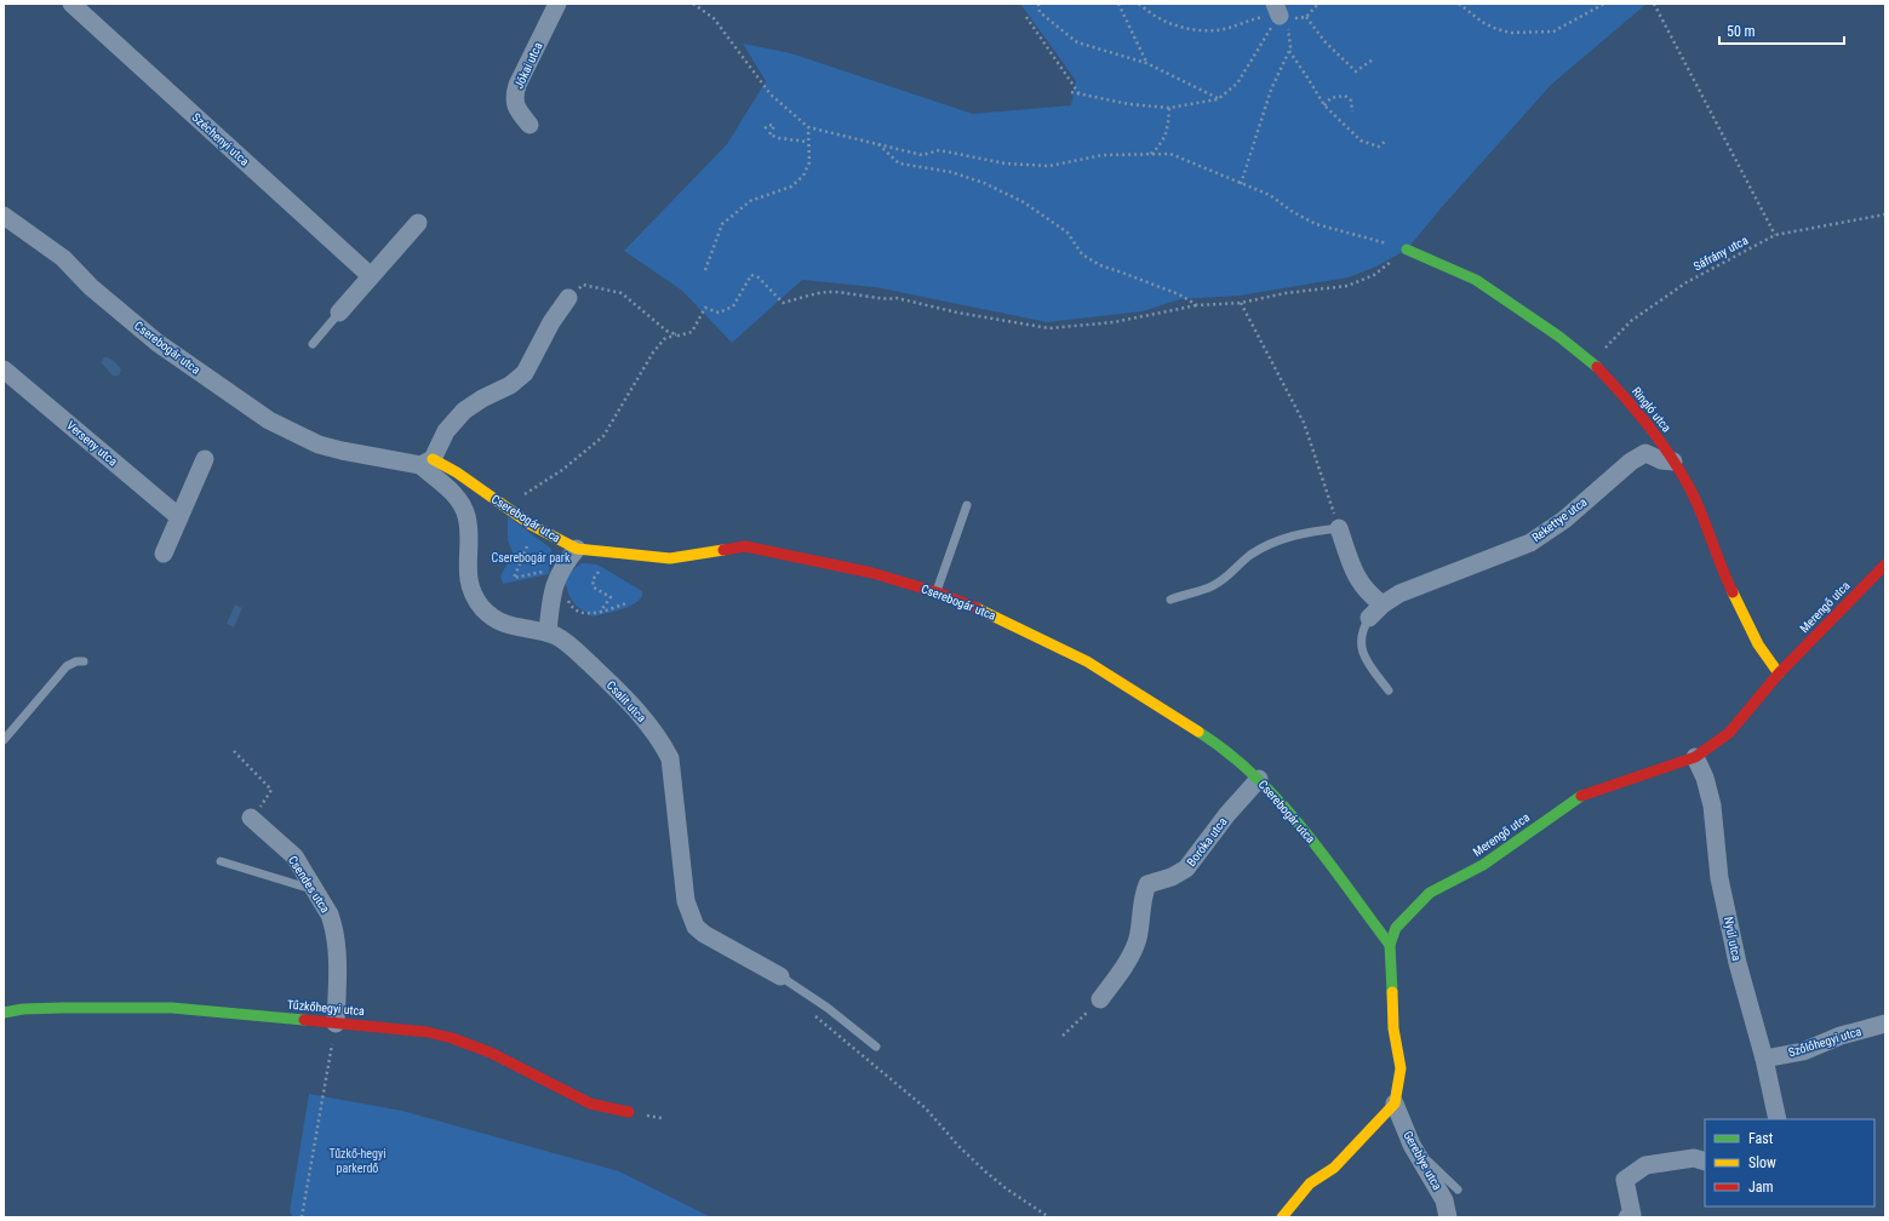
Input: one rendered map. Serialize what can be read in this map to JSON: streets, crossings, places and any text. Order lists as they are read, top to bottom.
{
  "streets": {
    "street": [
      "Jókai utca",
      "Széchenyi utca",
      "Cserebogár utca",
      "Ringló utca",
      "Verseny utca",
      "Rekettye utca",
      "Merengő utca",
      "Csalit utca",
      "Boróka utca",
      "Csendes utca",
      "Nyúl utca",
      "Tűzkőhegyi utca",
      "Szőlőhegyi utca",
      "Gereblye utca"
    ],
    "path": ["Sáfrány utca"]
  },
  "crossings": [
    ["Sáfrány utca", "Ringló utca"],
    ["Cserebogár utca", "Merengő utca"],
    ["Cserebogár utca", "Csalit utca"],
    ["Cserebogár utca", "Boróka utca"],
    ["Ringló utca", "Rekettye utca"],
    ["Ringló utca", "Merengő utca"],
    ["Merengő utca", "Nyúl utca"],
    ["Merengő utca", "Gereblye utca"],
    ["Csendes utca", "Tűzkőhegyi utca"],
    ["Nyúl utca", "Szőlőhegyi utca"]
  ],
  "parks": ["Cserebogár park", "Tűzkő-hegyi parkerdő"],
  "legend": ["Fast", "Slow", "Jam"],
  "scale_bar": "50 m"
}
